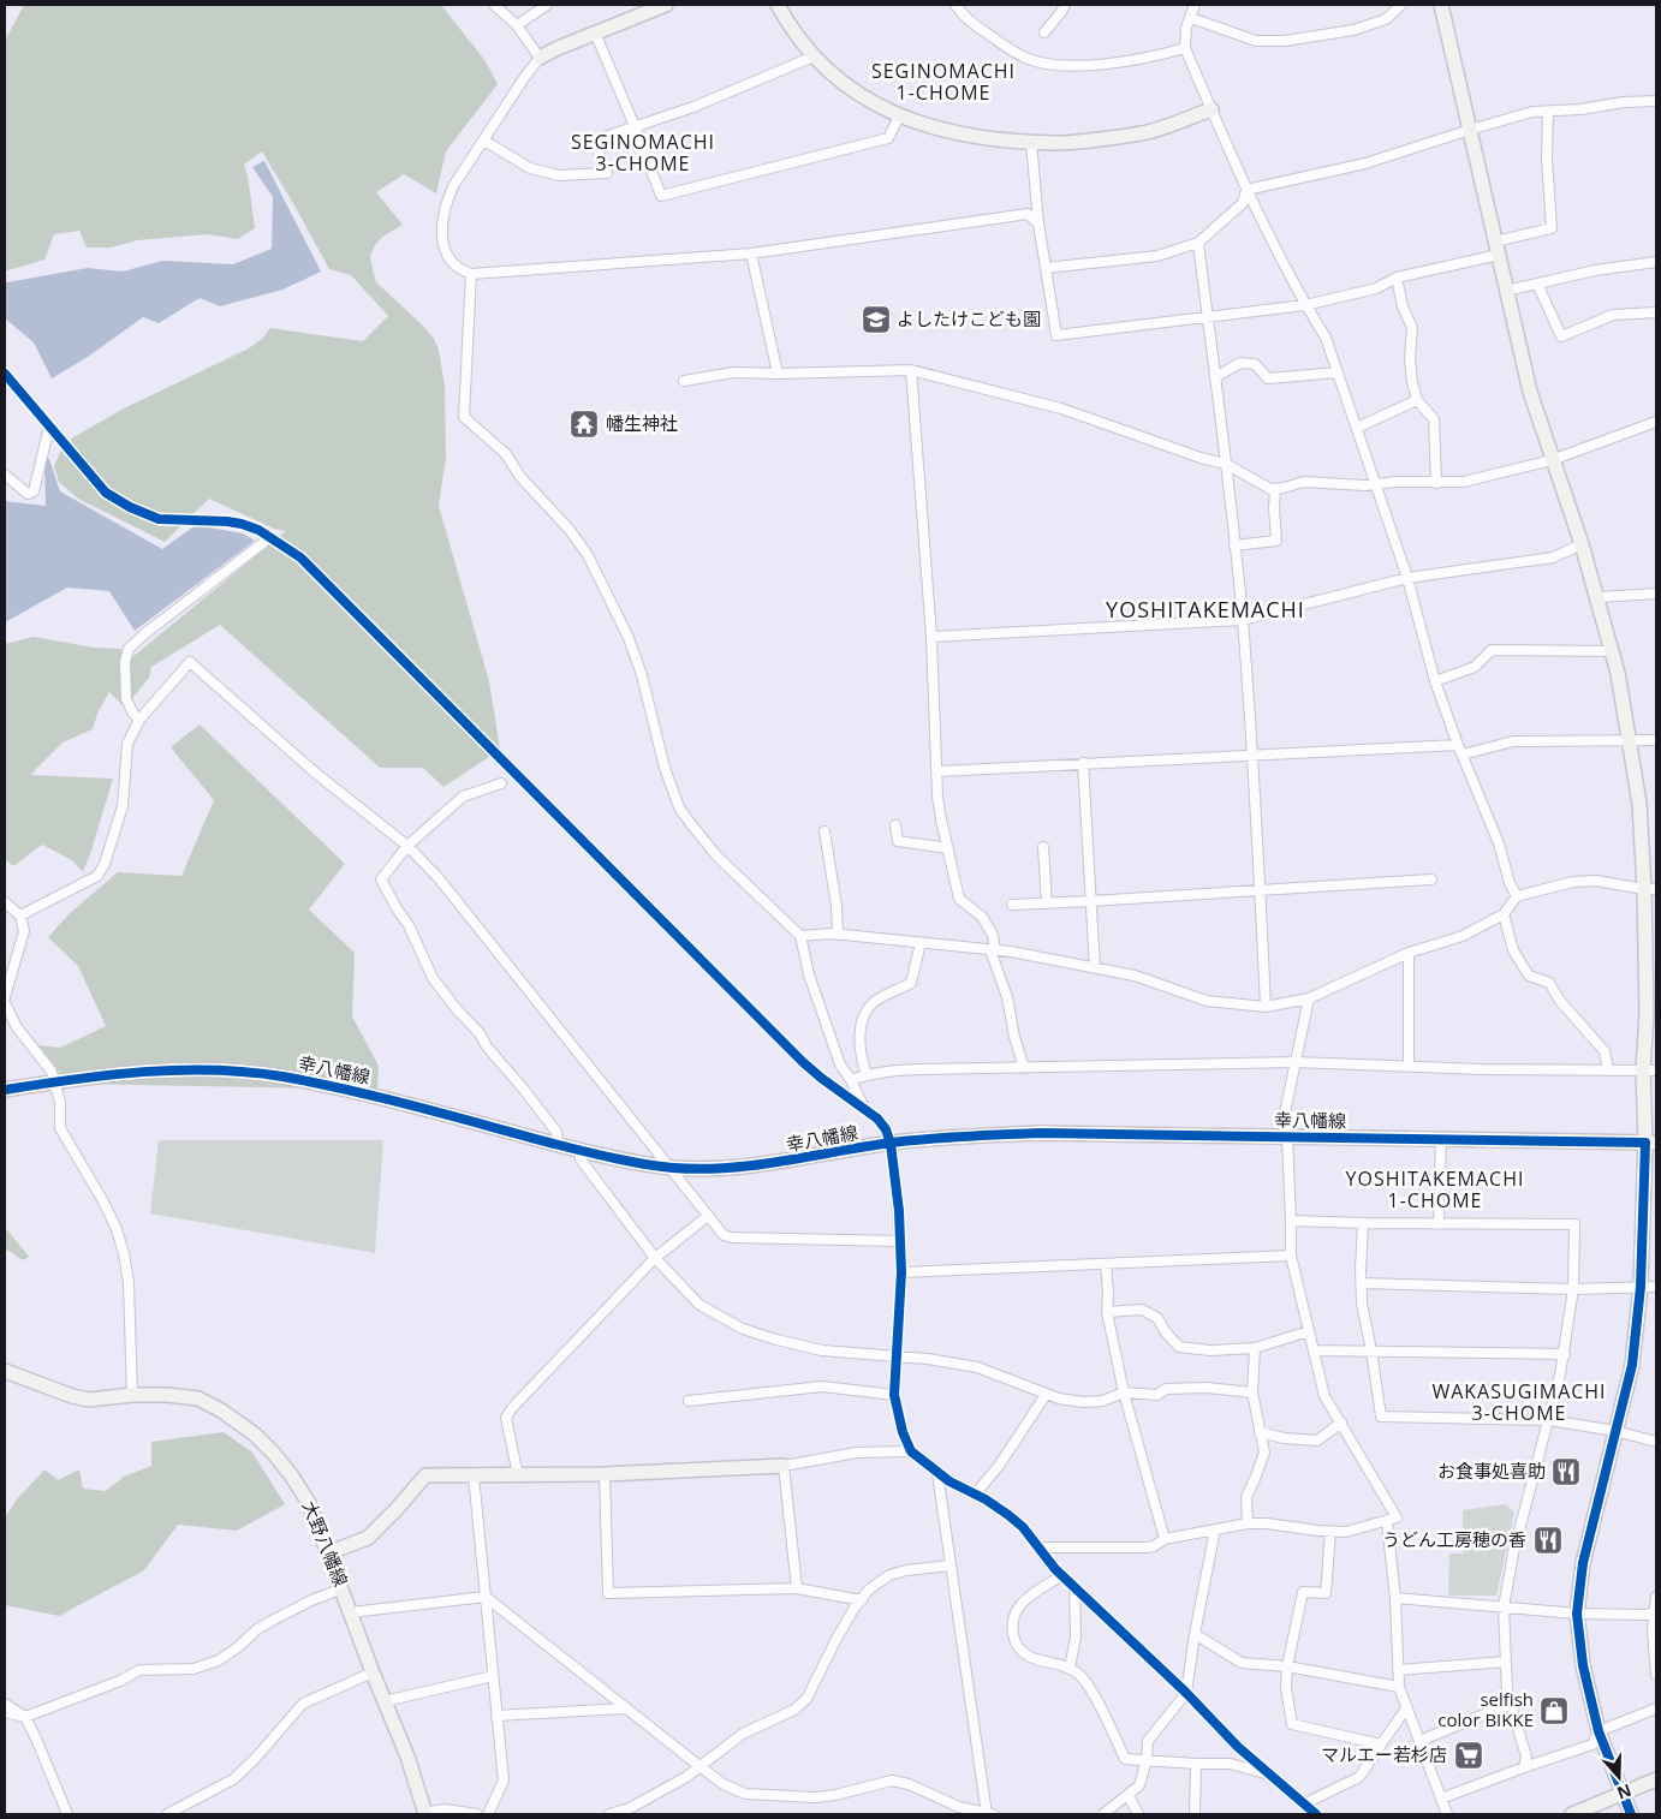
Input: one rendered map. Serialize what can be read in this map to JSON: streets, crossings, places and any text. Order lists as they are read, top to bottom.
{
  "streets": {
    "street": ["幸八幡線", "大野八幡線"]
  },
  "districts": [
    "SEGINOMACHI 1-CHOME",
    "SEGINOMACHI 3-CHOME",
    "YOSHITAKEMACHI",
    "YOSHITAKEMACHI 1-CHOME",
    "WAKASUGIMACHI 3-CHOME"
  ],
  "places": {
    "school or university": ["よしたけこども園"],
    "temple": ["幡生神社"],
    "restaurant": ["お食事処喜助", "うどん工房穂の香"],
    "shop": ["selfish color BIKKE"],
    "supermarket": ["マルエー若杉店"]
  },
  "north": "bottom"
}
